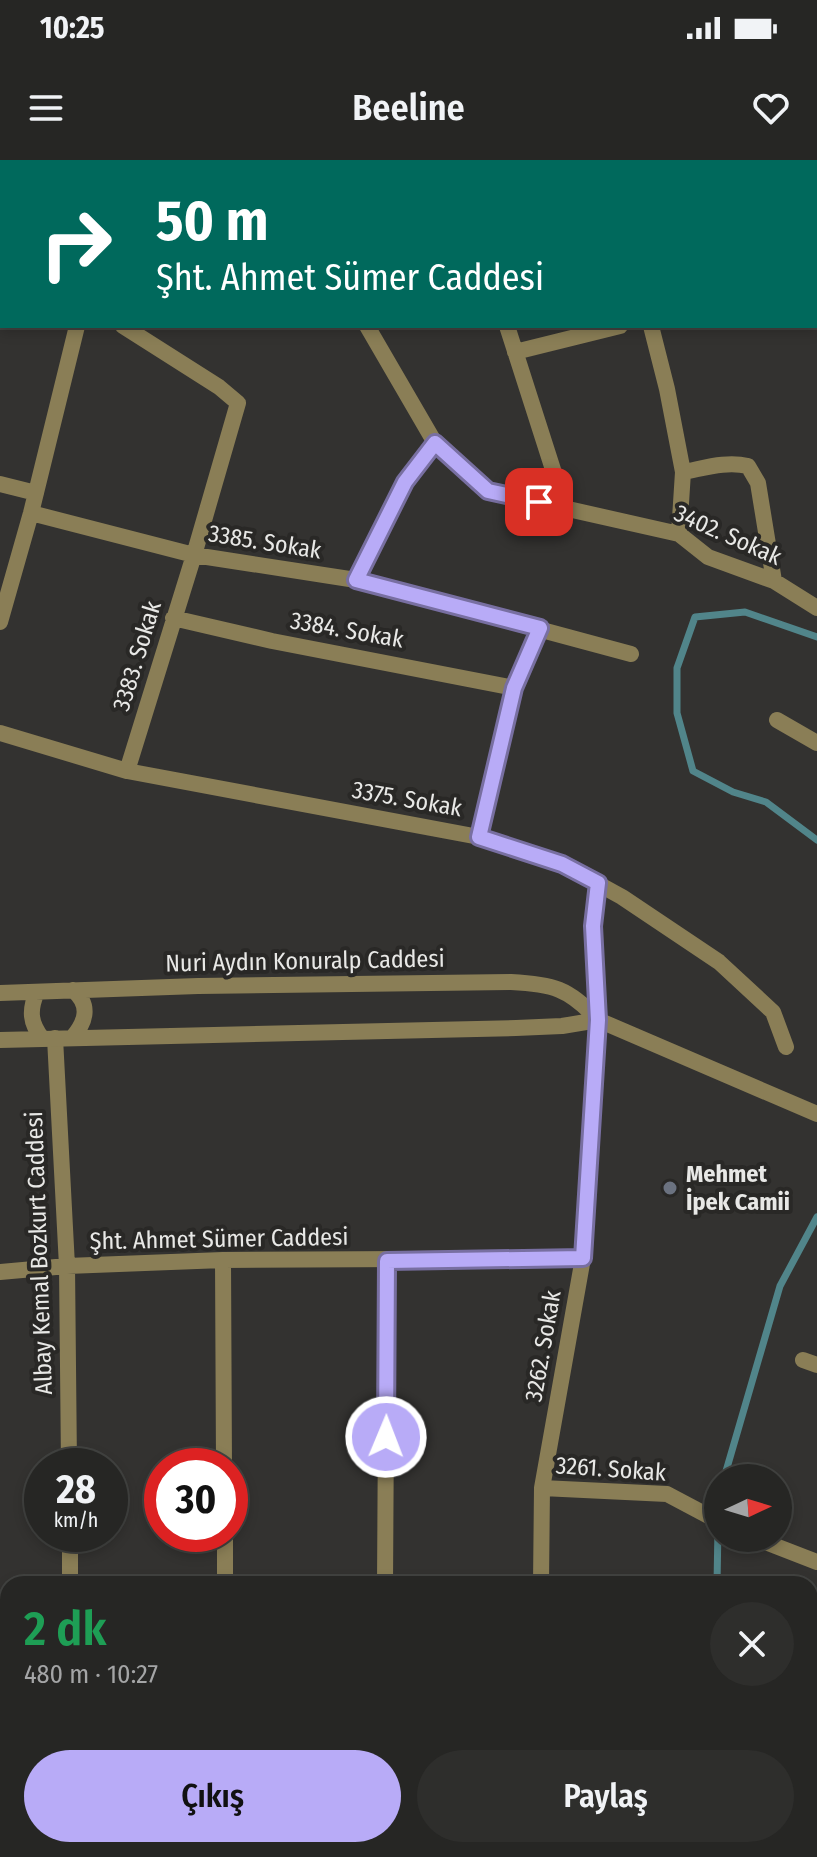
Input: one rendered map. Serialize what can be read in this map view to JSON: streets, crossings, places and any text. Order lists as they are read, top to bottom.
{
  "streets": {
    "street": [
      "3402. Sokak",
      "3385. Sokak",
      "3384. Sokak",
      "3383. Sokak",
      "3375. Sokak",
      "Nuri Aydın Konuralp Caddesi",
      "Şht. Ahmet Sümer Caddesi",
      "Albay Kemal Bozkurt Caddesi",
      "3262. Sokak",
      "3261. Sokak"
    ]
  },
  "crossings": [
    ["3385. Sokak", "3383. Sokak"],
    ["3384. Sokak", "3383. Sokak"],
    ["3383. Sokak", "3375. Sokak"],
    ["3375. Sokak", "3262. Sokak"],
    ["Nuri Aydın Konuralp Caddesi", "Albay Kemal Bozkurt Caddesi"],
    ["Nuri Aydın Konuralp Caddesi", "3262. Sokak"],
    ["Şht. Ahmet Sümer Caddesi", "Albay Kemal Bozkurt Caddesi"],
    ["Şht. Ahmet Sümer Caddesi", "3262. Sokak"],
    ["3262. Sokak", "3261. Sokak"]
  ],
  "places": ["Mehmet İpek Camii"],
  "north": "right",
  "page": {
    "status": "10:25",
    "header": "Beeline",
    "turn": ["50 m", "Şht. Ahmet Sümer Caddesi"],
    "speed": "28 km/h",
    "limit": "30",
    "heading": ["2 dk", "480 m · 10:27"],
    "buttons": ["Çıkış", "Paylaş"]
  }
}
